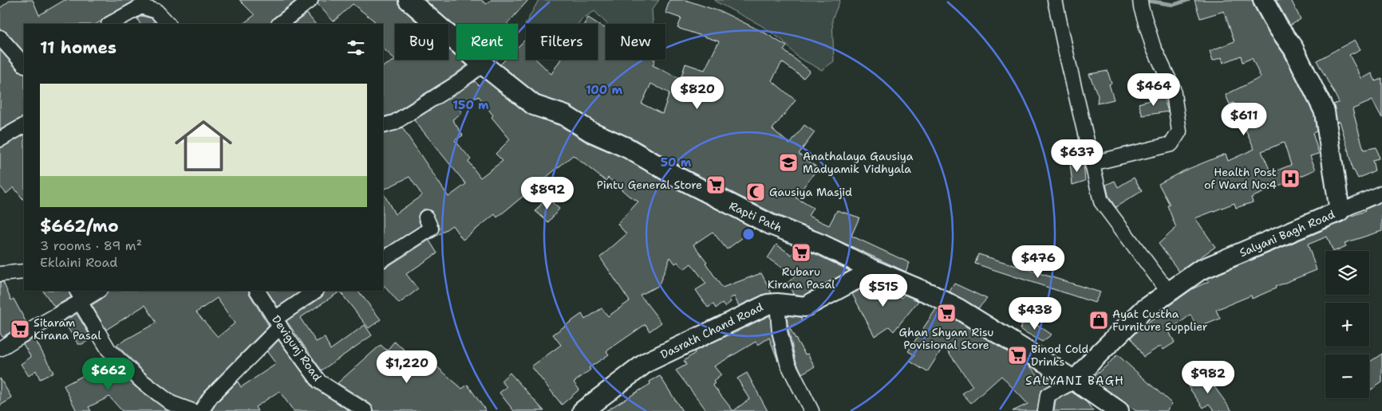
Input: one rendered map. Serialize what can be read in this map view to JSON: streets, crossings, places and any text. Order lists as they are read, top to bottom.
{
  "streets": {
    "street": [
      "Rapti Path",
      "Salyani Bagh Road",
      "Dasrath Chand Road",
      "Devigunj Road"
    ]
  },
  "crossings": [
    ["Rapti Path", "Salyani Bagh Road"],
    ["Rapti Path", "Dasrath Chand Road"]
  ],
  "districts": ["SALYANI BAGH"],
  "places": {
    "school or university": ["Anathalaya Gausiya Madyamik Vidhyala"],
    "hospital": ["Health Post of Ward No:4"],
    "supermarket": [
      "Pintu General Store",
      "Rubaru Kirana Pasal",
      "Ghan Shyam Risu Povisional Store",
      "Sitaram Kirana Pasal",
      "Binod Cold Drinks"
    ],
    "mosque": ["Gausiya Masjid"],
    "shop": ["Ayat Custha Furniture Supplier"]
  },
  "page": {
    "chip": [
      "Buy",
      "Rent",
      "Filters",
      "New"
    ],
    "heading": "11 homes",
    "list": [
      {
        "name": "$662/mo",
        "note": "3 rooms · 89 m² · Eklaini Road"
      }
    ],
    "price": [
      "$464",
      "$820",
      "$611",
      "$637",
      "$892",
      "$476",
      "$515",
      "$438",
      "$1,220",
      "$662",
      "$982"
    ],
    "map_buttons": ["+", "−"]
  },
  "rings": ["100 m", "150 m", "50 m"]
}
